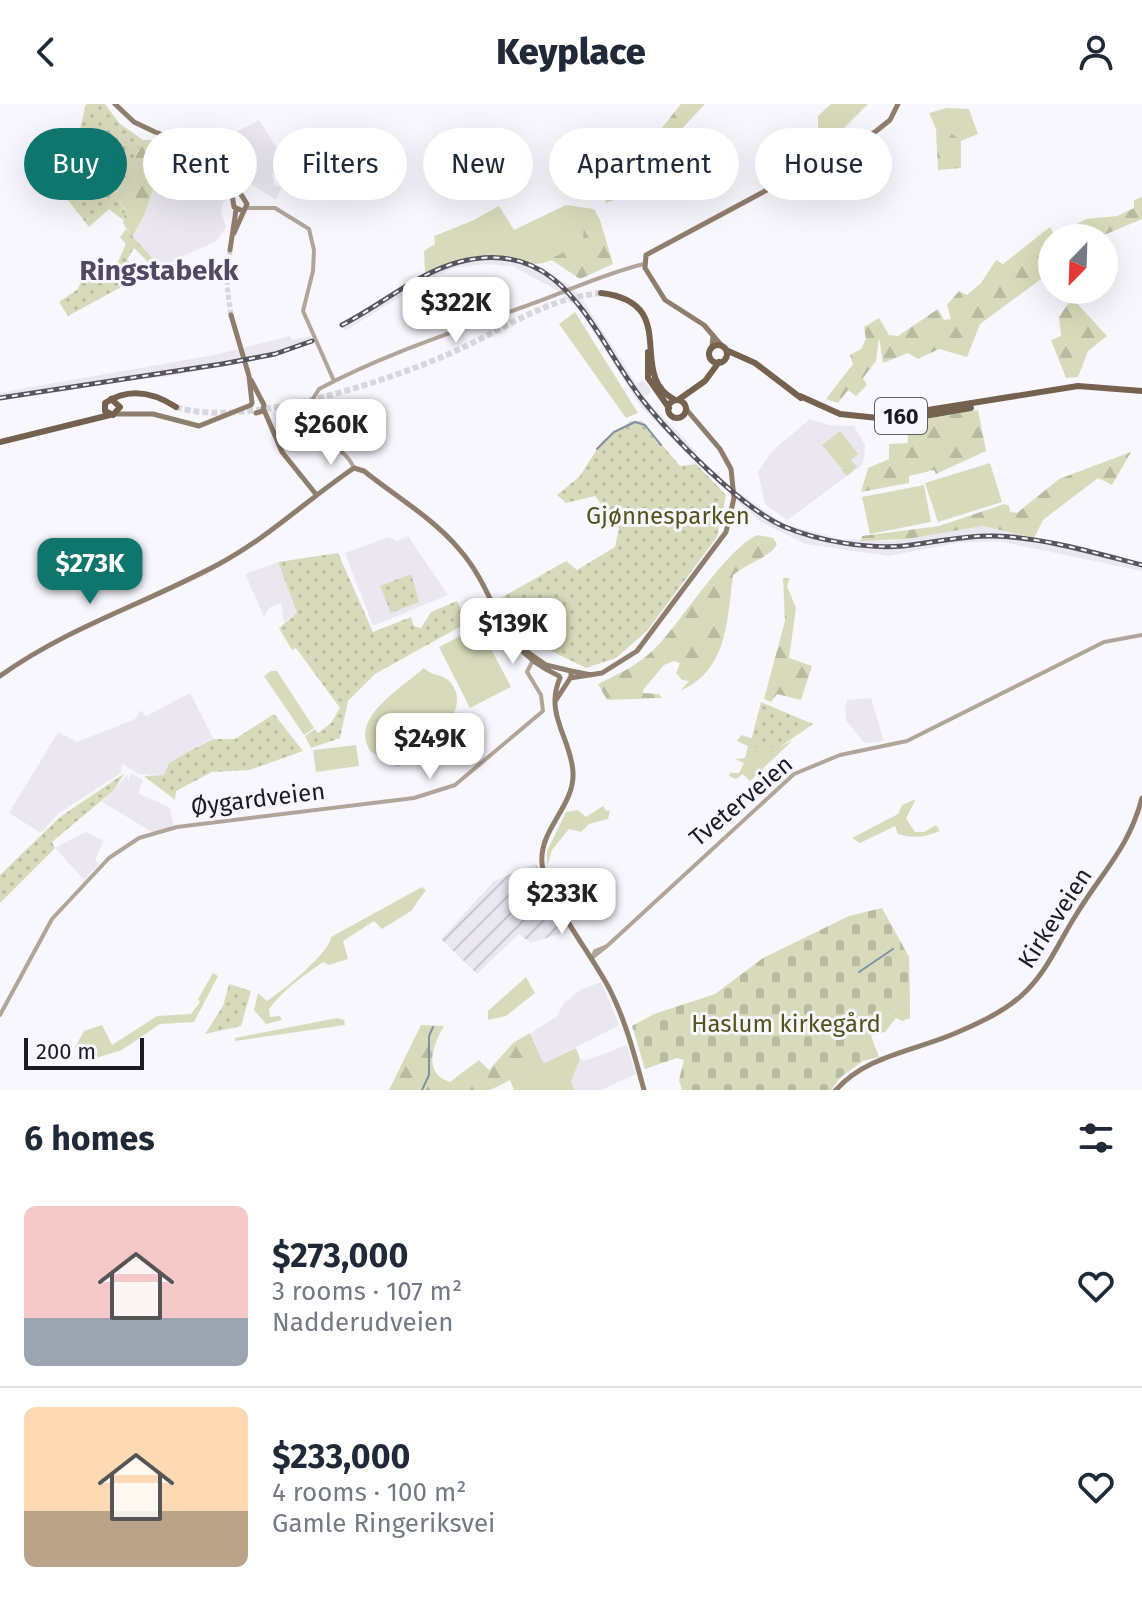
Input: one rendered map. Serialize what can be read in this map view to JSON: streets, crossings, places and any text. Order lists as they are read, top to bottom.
{
  "streets": {
    "main road": ["160", "Kirkeveien"],
    "street": ["Øygardveien", "Tveterveien"]
  },
  "districts": ["Ringstabekk"],
  "parks": ["Gjønnesparken", "Haslum kirkegård"],
  "scale_bar": "200 m",
  "north": "bottom left",
  "page": {
    "header": "Keyplace",
    "chip": [
      "Buy",
      "Rent",
      "Filters",
      "New",
      "Apartment",
      "House"
    ],
    "price": [
      "$322K",
      "$260K",
      "$273K",
      "$139K",
      "$249K",
      "$233K"
    ],
    "scale": "200 m",
    "heading": "6 homes",
    "list": [
      {
        "name": "$273,000",
        "note": "3 rooms · 107 m² · Nadderudveien"
      },
      {
        "name": "$233,000",
        "note": "4 rooms · 100 m² · Gamle Ringeriksvei"
      }
    ]
  }
}
